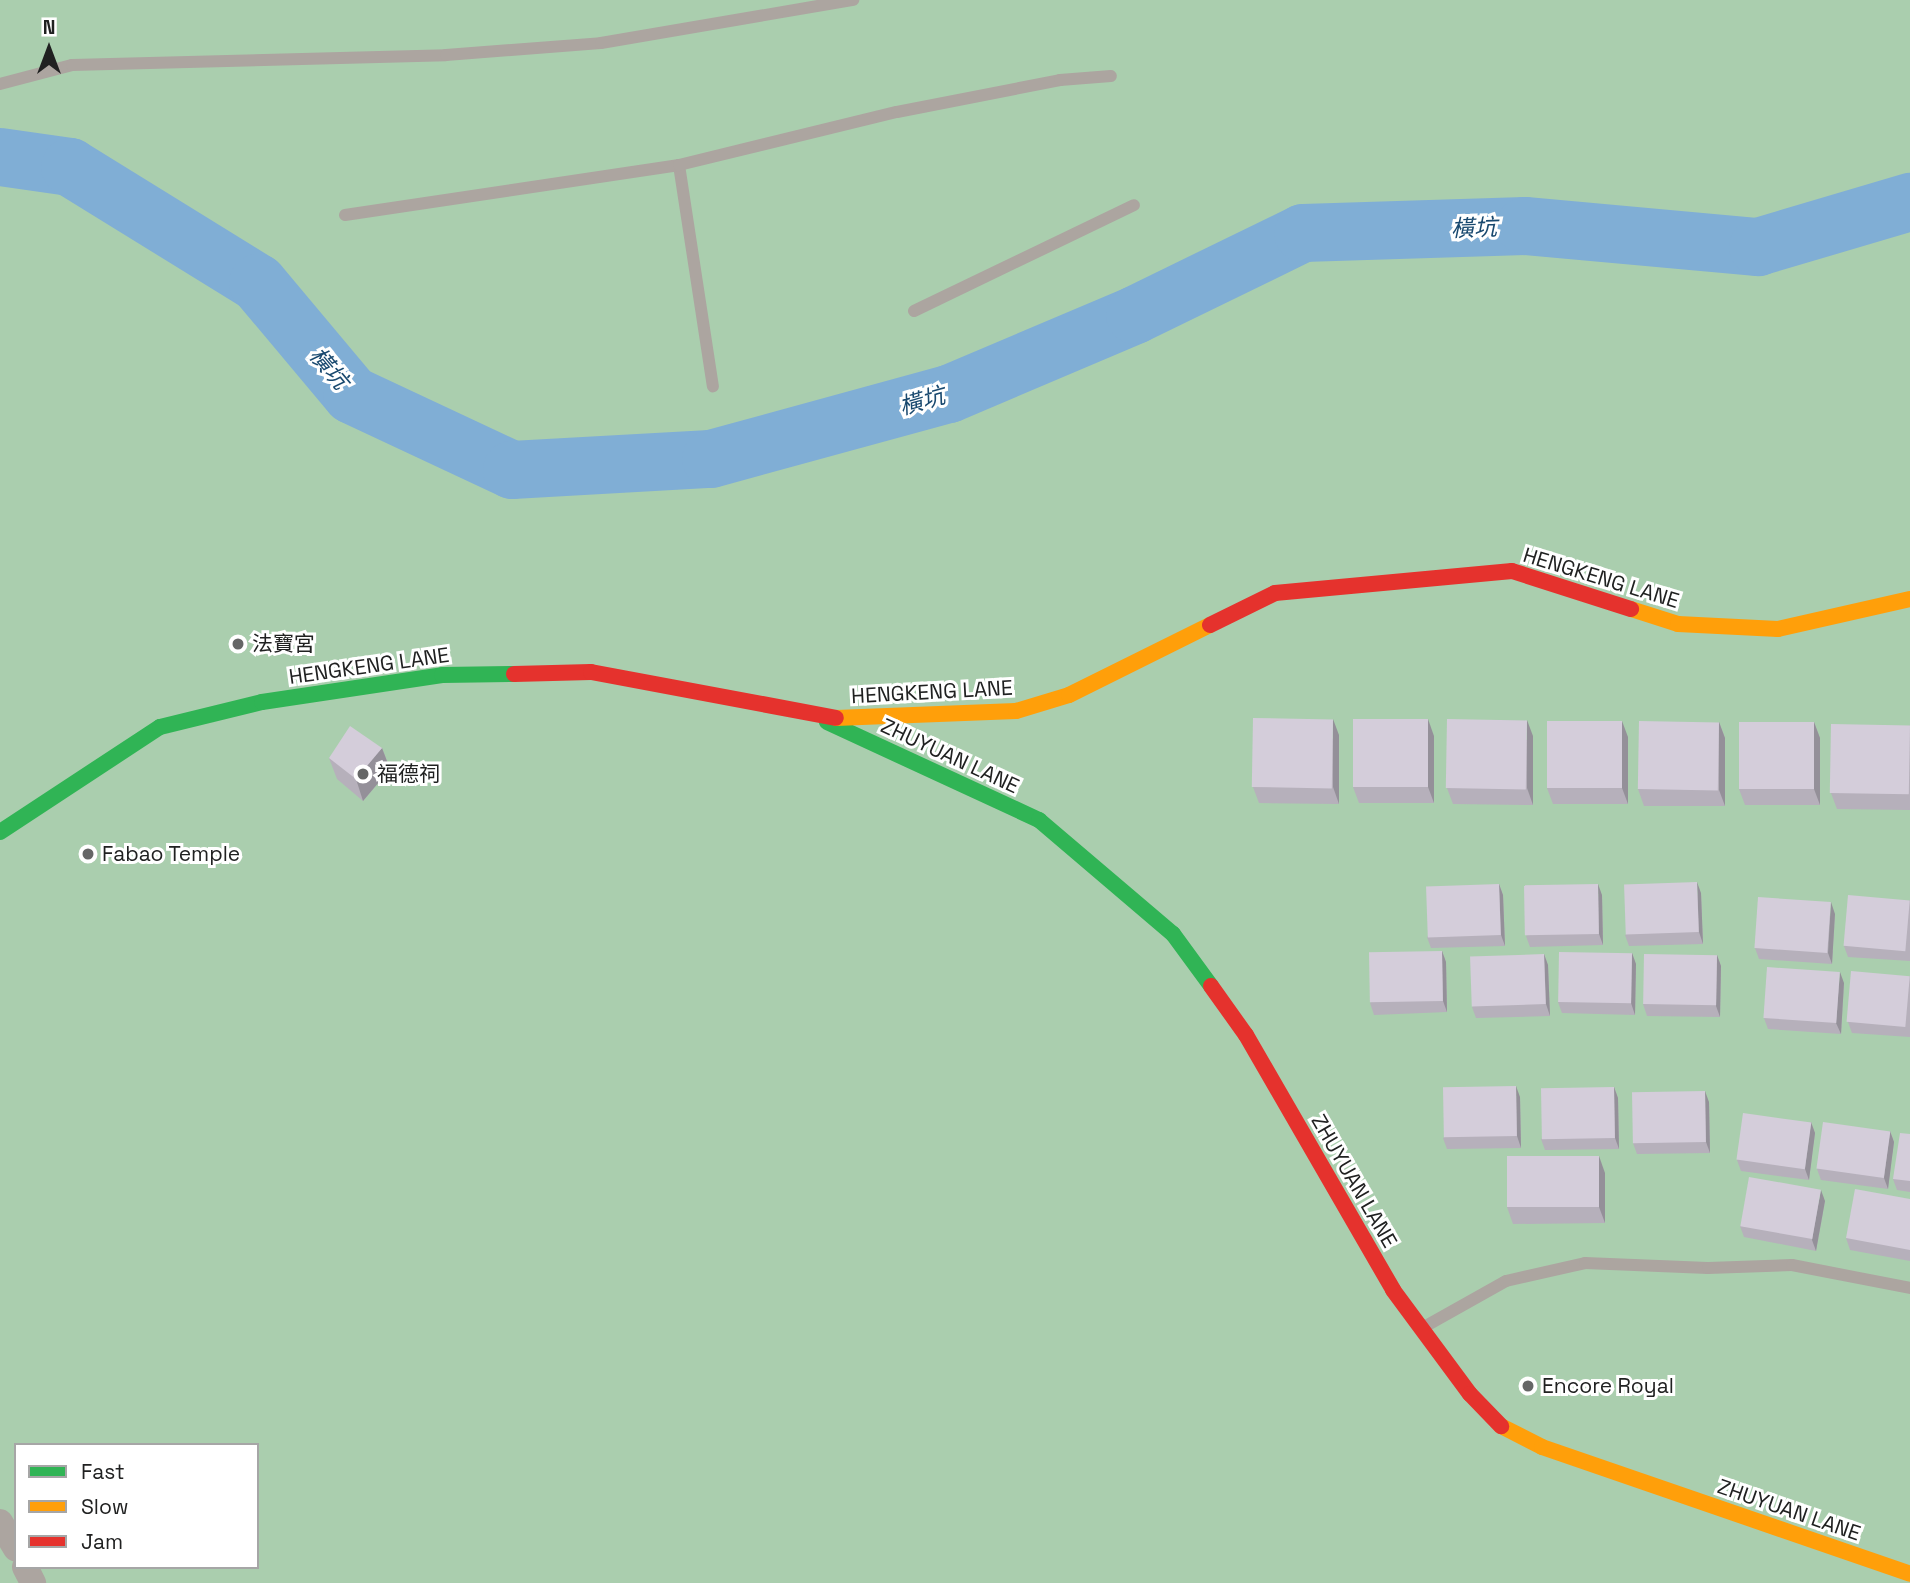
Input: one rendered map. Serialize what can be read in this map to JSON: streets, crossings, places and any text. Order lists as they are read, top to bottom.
{
  "streets": {
    "street": ["HENGKENG LANE", "ZHUYUAN LANE"]
  },
  "crossings": [
    ["HENGKENG LANE", "ZHUYUAN LANE"]
  ],
  "water": ["橫坑"],
  "places": [
    "法寶宮",
    "福德祠",
    "Fabao Temple",
    "Encore Royal"
  ],
  "legend": ["Fast", "Slow", "Jam"],
  "north": "top"
}
